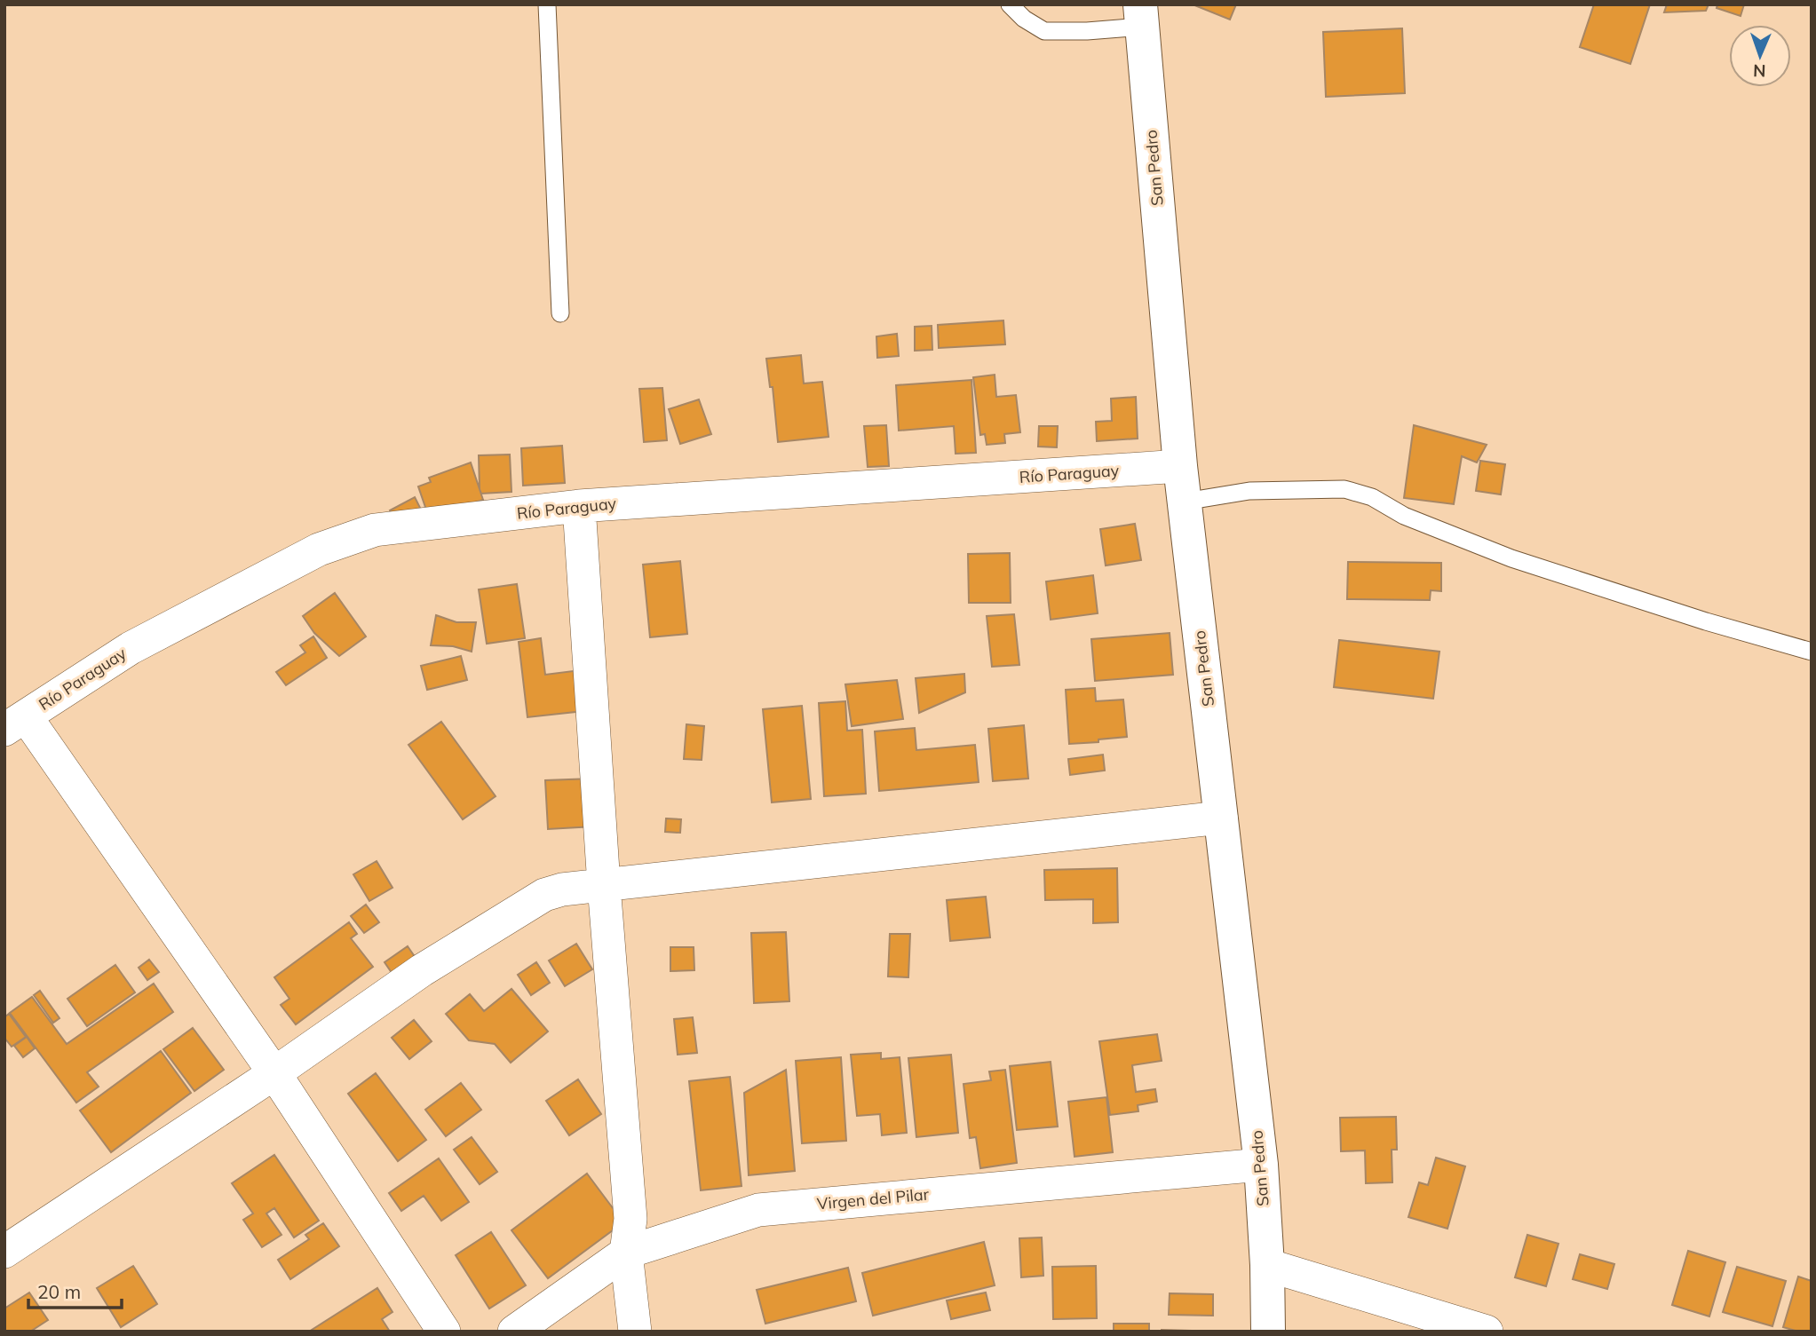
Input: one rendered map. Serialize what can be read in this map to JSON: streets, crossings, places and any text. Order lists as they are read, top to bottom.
{
  "streets": {
    "main road": ["San Pedro"],
    "street": ["Río Paraguay", "Virgen del Pilar"]
  },
  "crossings": [
    ["San Pedro", "Río Paraguay"],
    ["San Pedro", "Virgen del Pilar"]
  ],
  "scale_bar": "20 m",
  "north": "bottom"
}
